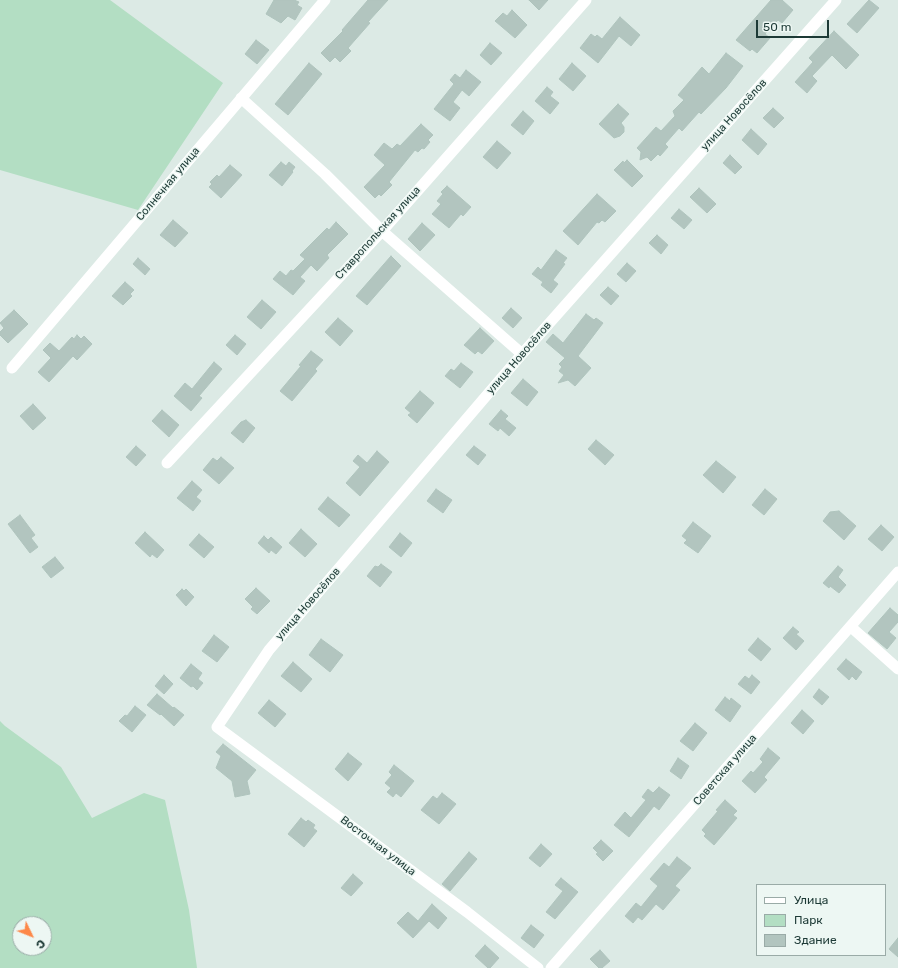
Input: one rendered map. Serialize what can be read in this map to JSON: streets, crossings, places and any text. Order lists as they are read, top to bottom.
{
  "streets": {
    "street": [
      "улица Новосёлов",
      "Солнечная улица",
      "Ставропольская улица",
      "Советская улица",
      "Восточная улица"
    ]
  },
  "crossings": [
    ["улица Новосёлов", "Восточная улица"]
  ],
  "legend": ["Улица", "Парк", "Здание"],
  "scale_bar": "50 m",
  "north": "bottom right"
}
